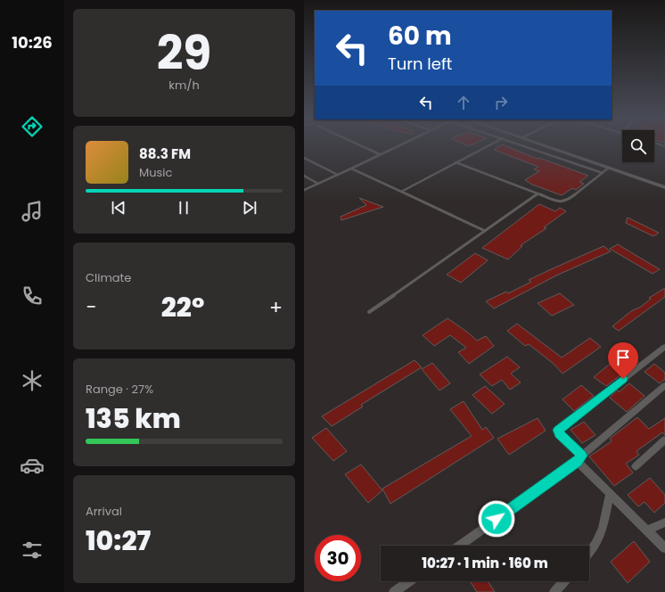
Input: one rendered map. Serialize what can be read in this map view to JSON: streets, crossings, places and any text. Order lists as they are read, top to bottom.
{
  "page": {
    "tabs": "10:26",
    "tile": [
      ["29", "km/h"],
      "Climate",
      ["Range · 27%", "135 km"],
      ["Arrival", "10:27"]
    ],
    "turn": ["60 m", "Turn left"],
    "song": ["88.3 FM", "Music"],
    "heat": ["−", "22°", "+"],
    "limit": "30",
    "trip": "10:27 · 1 min · 160 m"
  }
}
